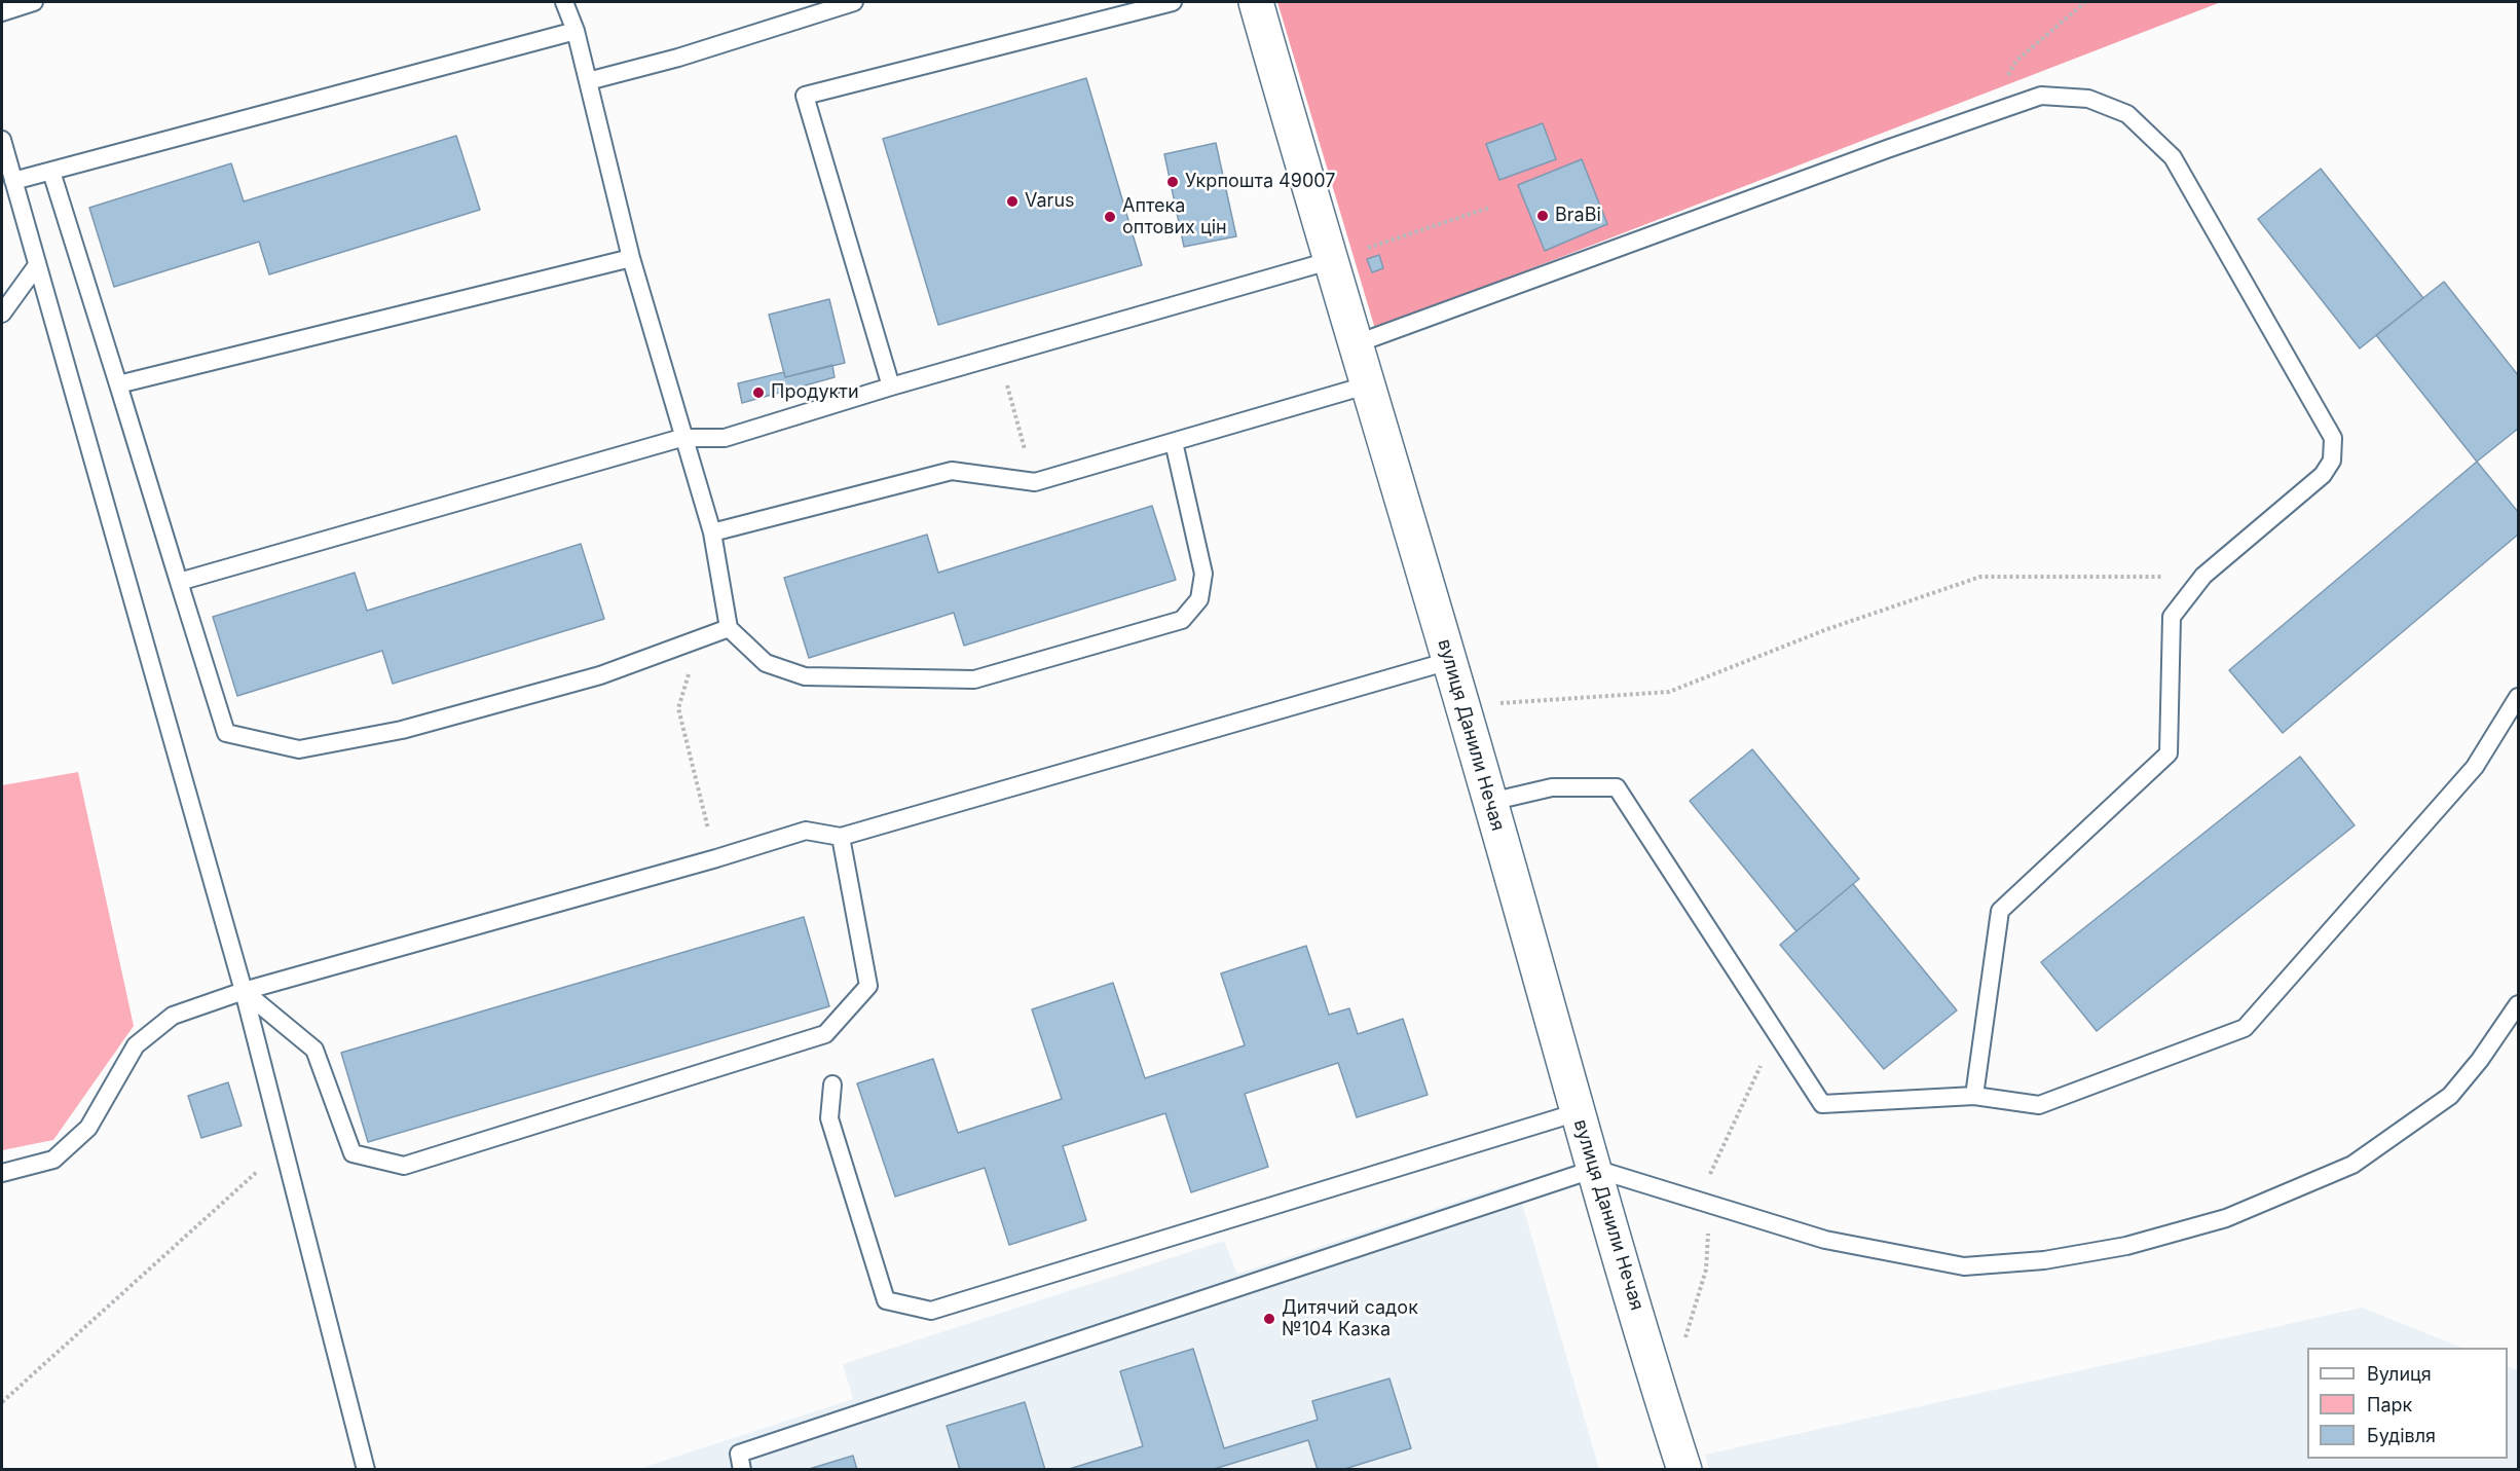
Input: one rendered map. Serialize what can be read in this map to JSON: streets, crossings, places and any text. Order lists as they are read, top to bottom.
{
  "streets": {
    "street": ["вулиця Данили Нечая"]
  },
  "places": [
    "Укрпошта 49007",
    "Varus",
    "BraBi",
    "Аптека оптових цін",
    "Продукти",
    "Дитячий садок №104 Казка"
  ],
  "legend": ["Вулиця", "Парк", "Будівля"]
}
